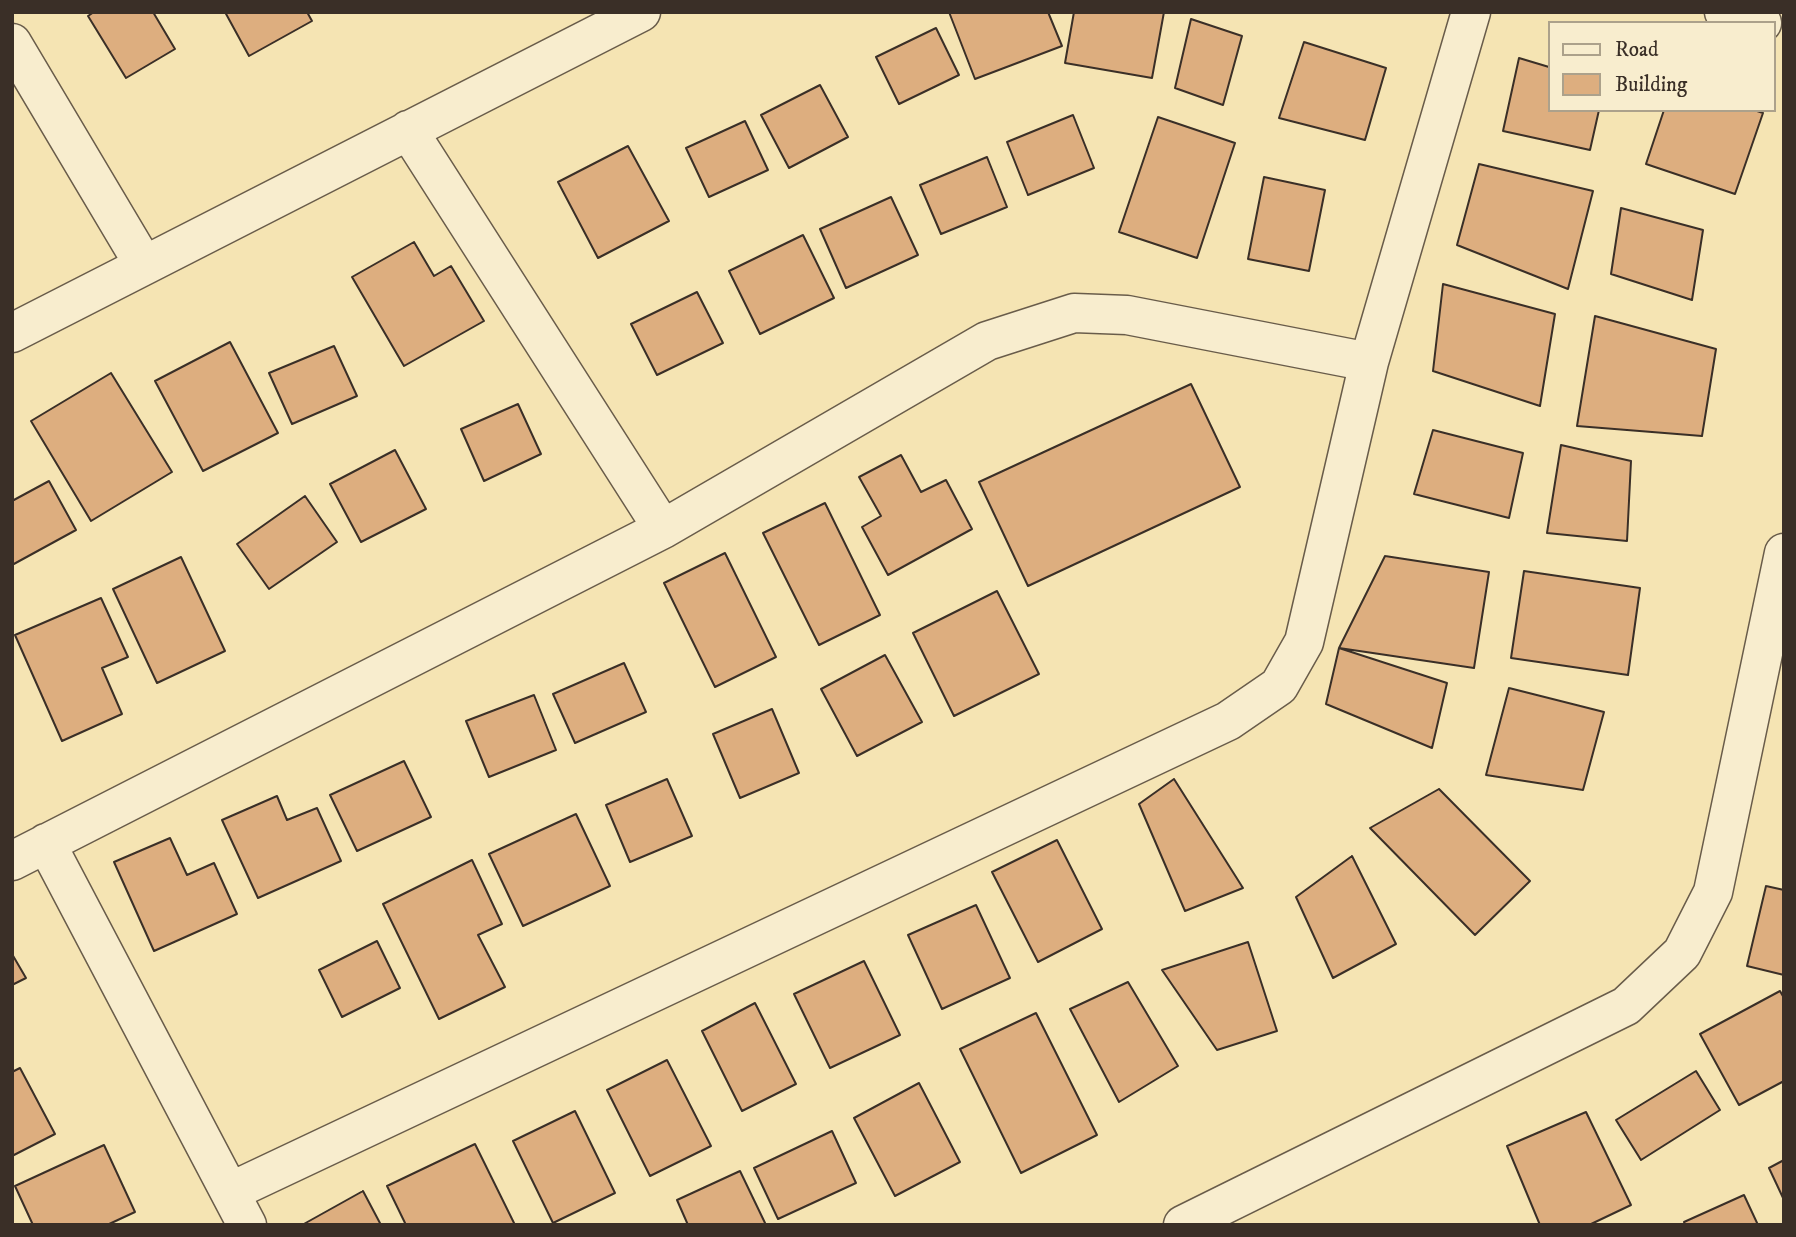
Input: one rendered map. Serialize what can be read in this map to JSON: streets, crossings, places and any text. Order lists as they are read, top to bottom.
{
  "legend": ["Road", "Building"]
}
